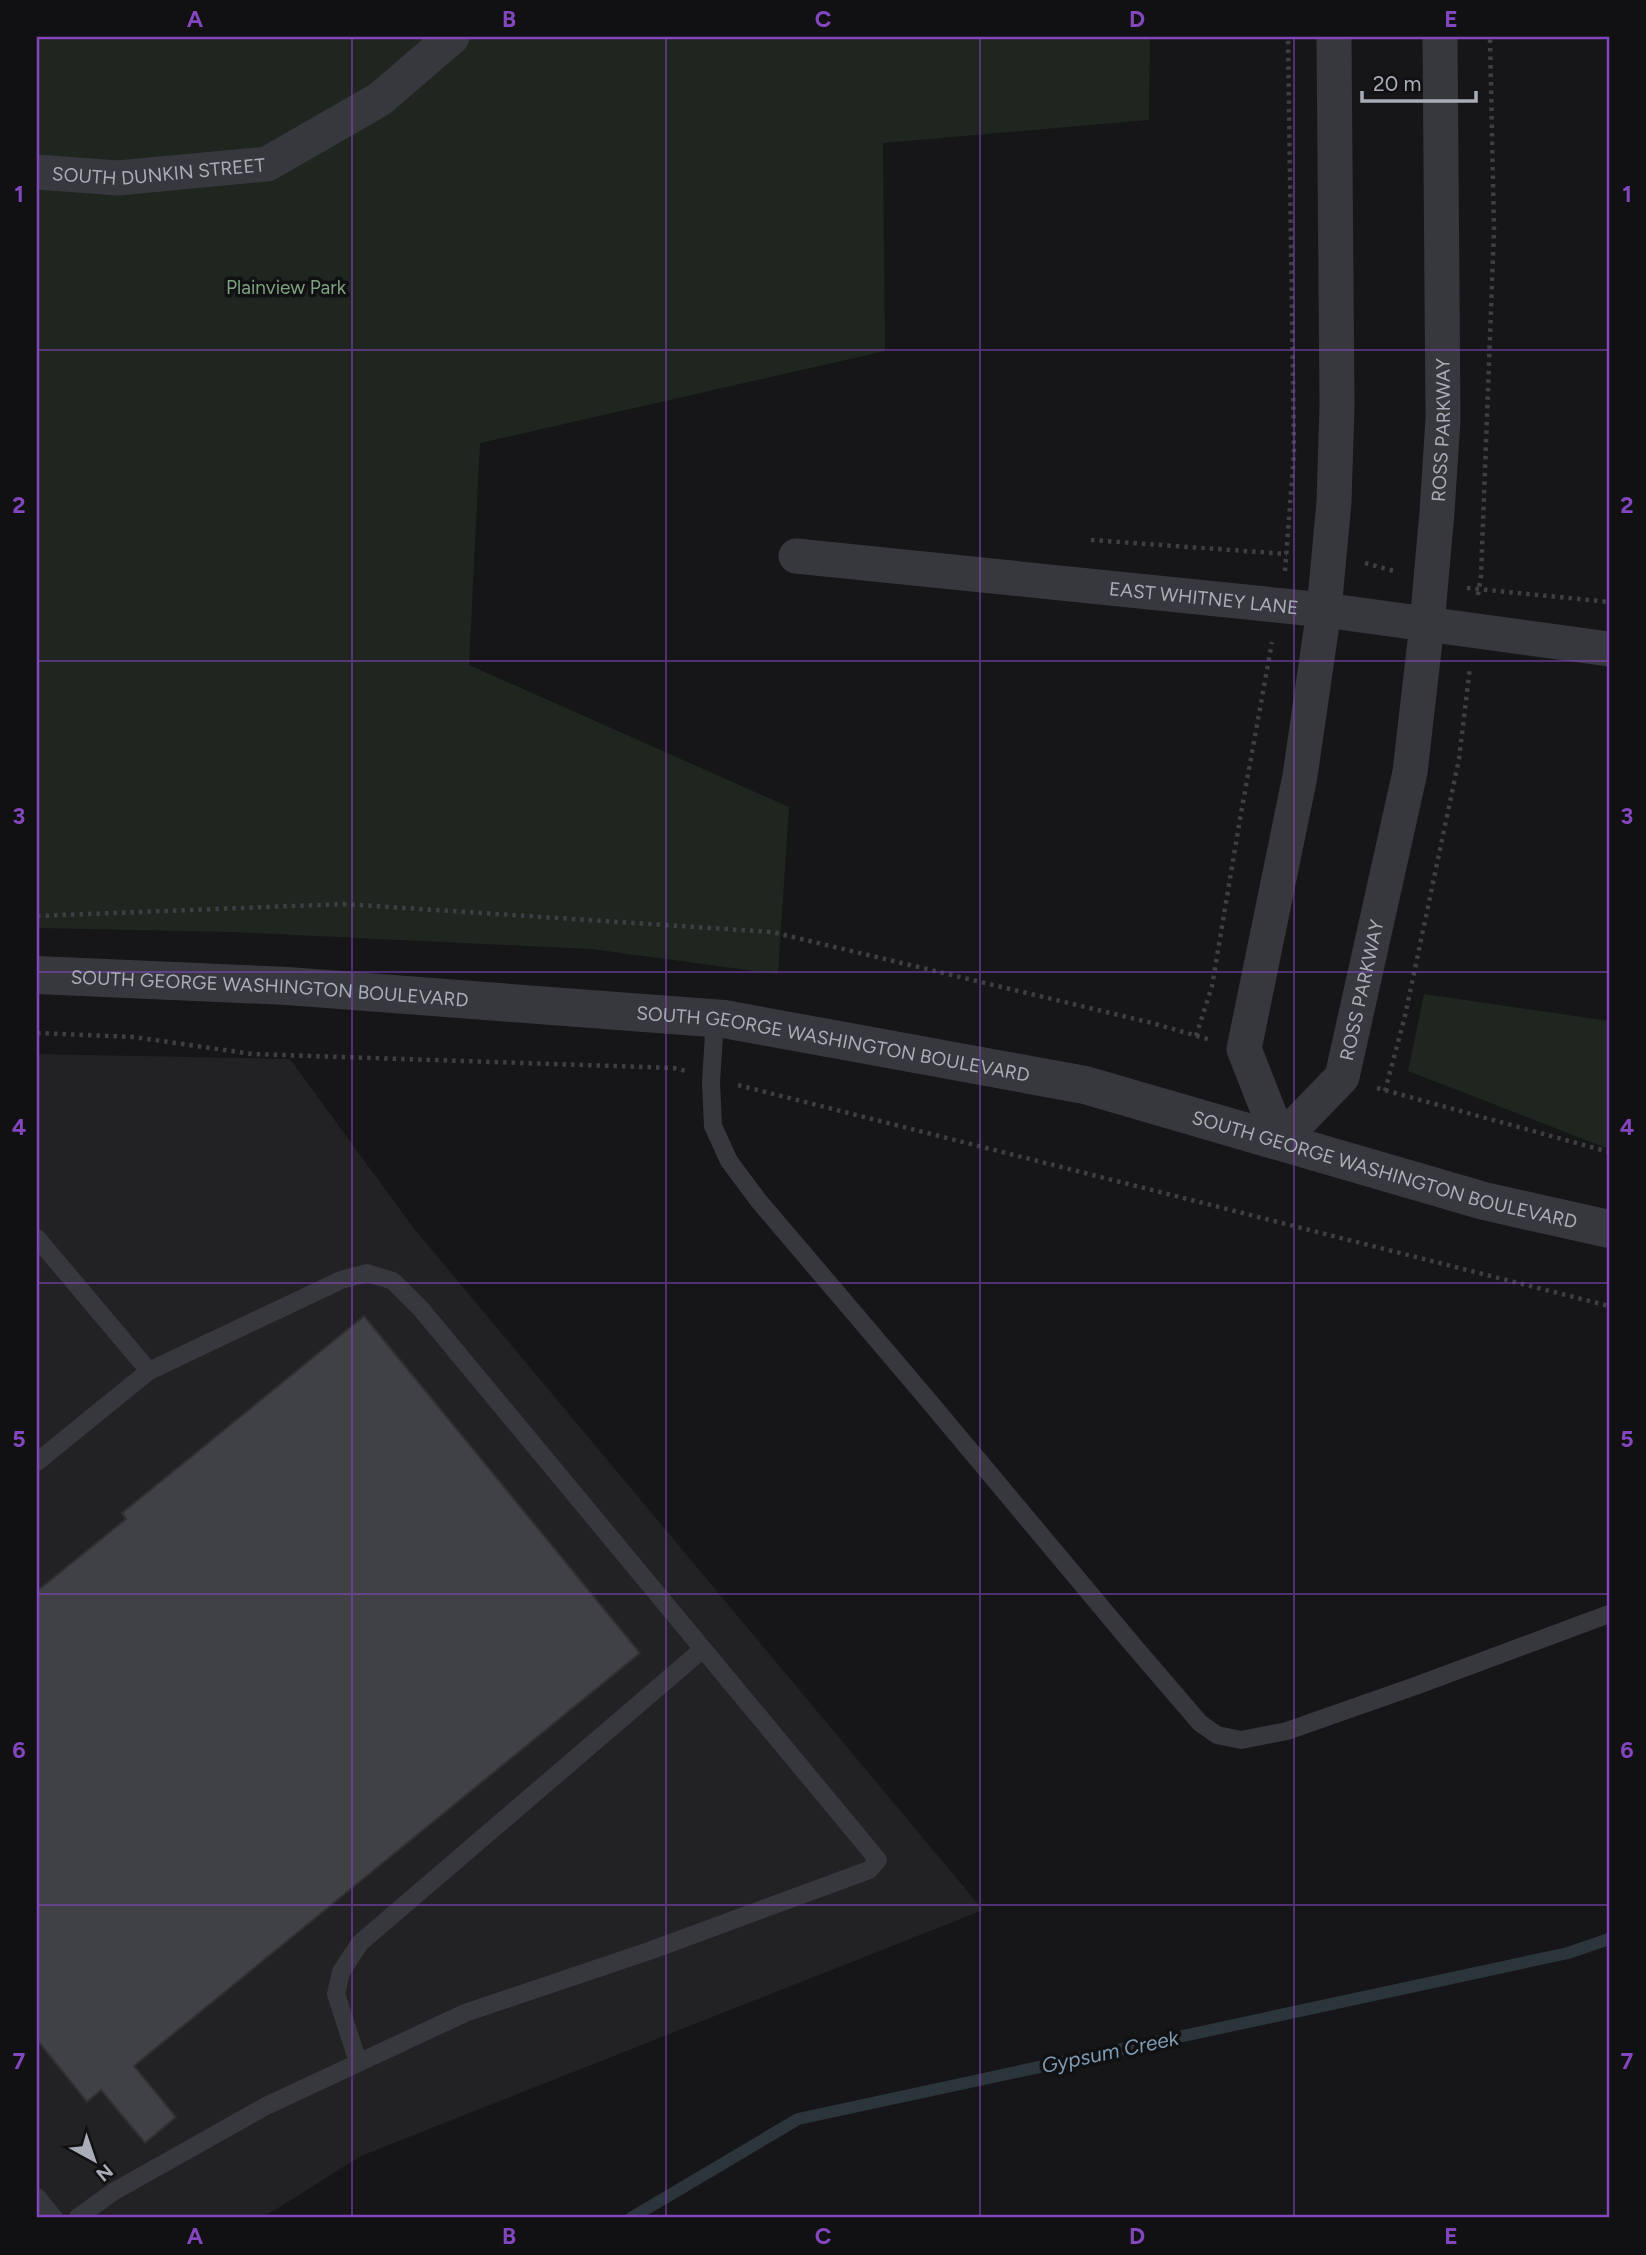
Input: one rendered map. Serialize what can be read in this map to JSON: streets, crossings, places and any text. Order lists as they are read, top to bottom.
{
  "streets": {
    "street": [
      "SOUTH DUNKIN STREET",
      "ROSS PARKWAY",
      "EAST WHITNEY LANE",
      "SOUTH GEORGE WASHINGTON BOULEVARD"
    ]
  },
  "crossings": [
    ["ROSS PARKWAY", "EAST WHITNEY LANE"],
    ["ROSS PARKWAY", "SOUTH GEORGE WASHINGTON BOULEVARD"]
  ],
  "water": ["Gypsum Creek"],
  "parks": ["Plainview Park"],
  "scale_bar": "20 m",
  "north": "bottom right",
  "grid": {
    "columns": [
      "A",
      "B",
      "C",
      "D",
      "E"
    ],
    "rows": [
      "1",
      "2",
      "3",
      "4",
      "5",
      "6",
      "7"
    ]
  }
}
